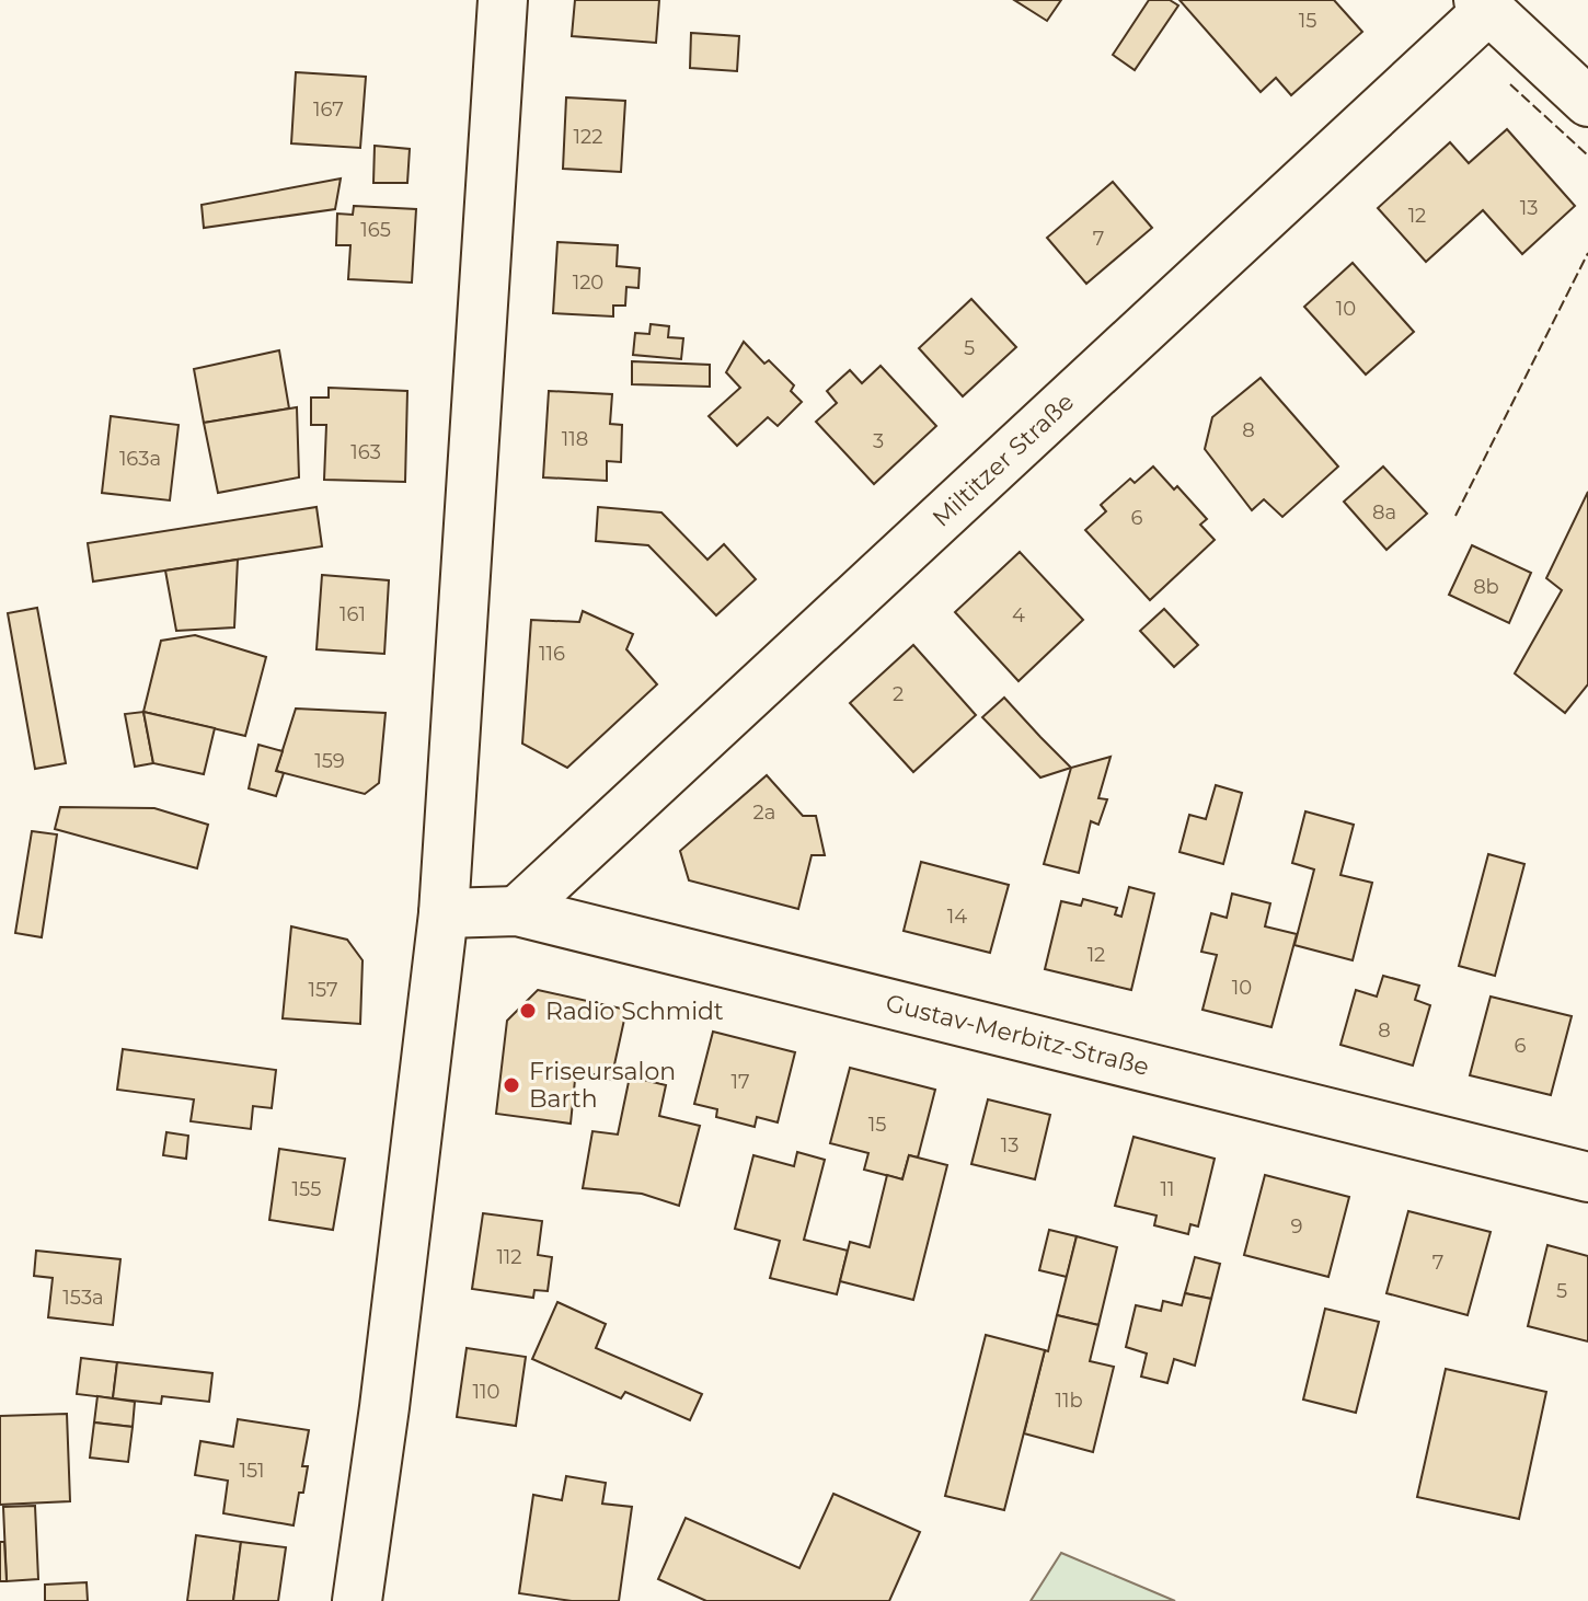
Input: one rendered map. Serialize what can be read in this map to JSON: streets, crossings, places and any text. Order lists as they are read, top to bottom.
{
  "streets": {
    "street": ["Miltitzer Straße", "Gustav-Merbitz-Straße"]
  },
  "crossings": [
    ["Miltitzer Straße", "Gustav-Merbitz-Straße"]
  ],
  "places": ["Radio Schmidt", "Friseursalon Barth"],
  "house_numbers": [
    "15",
    "167",
    "122",
    "13",
    "12",
    "165",
    "7",
    "120",
    "10",
    "5",
    "8",
    "118",
    "3",
    "163",
    "163a",
    "8a",
    "6",
    "8b",
    "161",
    "4",
    "116",
    "2",
    "159",
    "2a",
    "14",
    "12",
    "10",
    "157",
    "8",
    "6",
    "17",
    "15",
    "13",
    "155",
    "11",
    "9",
    "112",
    "7",
    "5",
    "153a",
    "110",
    "11b",
    "151"
  ]
}
